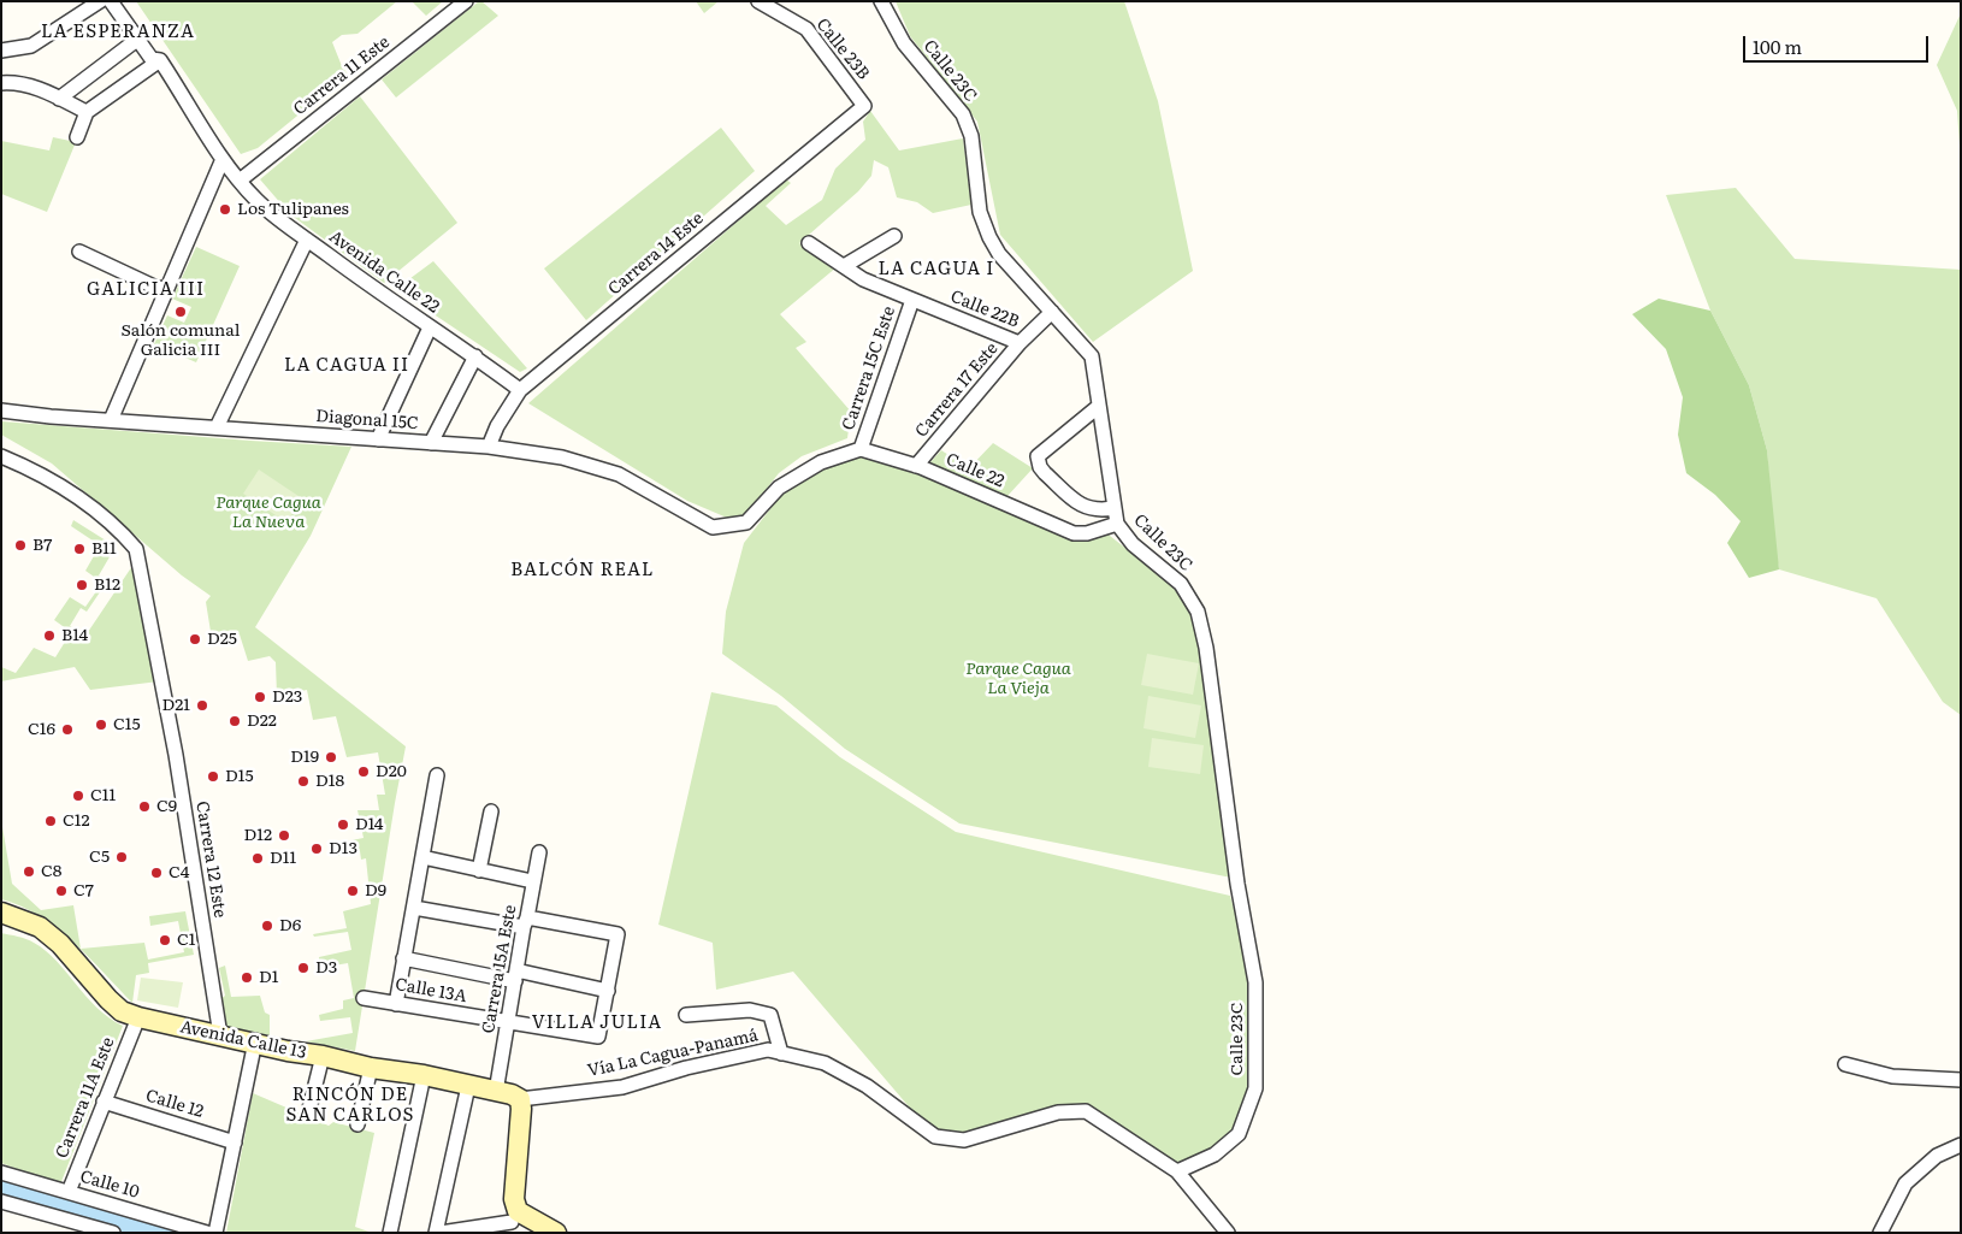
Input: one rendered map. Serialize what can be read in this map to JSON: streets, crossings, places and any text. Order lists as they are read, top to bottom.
{
  "streets": {
    "main road": ["Avenida Calle 13"],
    "street": [
      "Calle 23B",
      "Calle 23C",
      "Carrera 11 Este",
      "Carrera 14 Este",
      "Avenida Calle 22",
      "Calle 22B",
      "Carrera 15C Este",
      "Carrera 17 Este",
      "Diagonal 15C",
      "Calle 22",
      "Carrera 12 Este",
      "Carrera 15A Este",
      "Calle 13A",
      "Vía La Cagua-Panamá",
      "Carrera 11A Este",
      "Calle 12",
      "Calle 10"
    ]
  },
  "crossings": [
    ["Calle 23B", "Carrera 14 Este"],
    ["Calle 23C", "Carrera 17 Este"],
    ["Calle 23C", "Calle 22"],
    ["Calle 23C", "Vía La Cagua-Panamá"],
    ["Carrera 11 Este", "Avenida Calle 22"],
    ["Carrera 14 Este", "Avenida Calle 22"],
    ["Carrera 14 Este", "Diagonal 15C"],
    ["Calle 22B", "Carrera 15C Este"],
    ["Calle 22B", "Carrera 17 Este"],
    ["Carrera 15C Este", "Diagonal 15C"],
    ["Carrera 15C Este", "Calle 22"],
    ["Carrera 17 Este", "Calle 22"],
    ["Diagonal 15C", "Calle 22"],
    ["Carrera 12 Este", "Avenida Calle 13"],
    ["Carrera 15A Este", "Calle 13A"],
    ["Carrera 15A Este", "Avenida Calle 13"],
    ["Avenida Calle 13", "Vía La Cagua-Panamá"],
    ["Avenida Calle 13", "Carrera 11A Este"],
    ["Carrera 11A Este", "Calle 12"],
    ["Carrera 11A Este", "Calle 10"]
  ],
  "districts": [
    "LA ESPERANZA",
    "LA CAGUA I",
    "GALICIA III",
    "LA CAGUA II",
    "BALCÓN REAL",
    "VILLA JULIA",
    "RINCÓN DE SAN CARLOS"
  ],
  "parks": ["Parque Cagua La Nueva", "Parque Cagua La Vieja"],
  "places": [
    "Los Tulipanes",
    "Salón comunal Galicia III",
    "B7",
    "B11",
    "B12",
    "B14",
    "D25",
    "D23",
    "D21",
    "D22",
    "C15",
    "C16",
    "D19",
    "D20",
    "D15",
    "D18",
    "C11",
    "C9",
    "C12",
    "D14",
    "D12",
    "D13",
    "C5",
    "D11",
    "C8",
    "C4",
    "C7",
    "D9",
    "D6",
    "C1",
    "D3",
    "D1"
  ],
  "scale_bar": "100 m"
}
